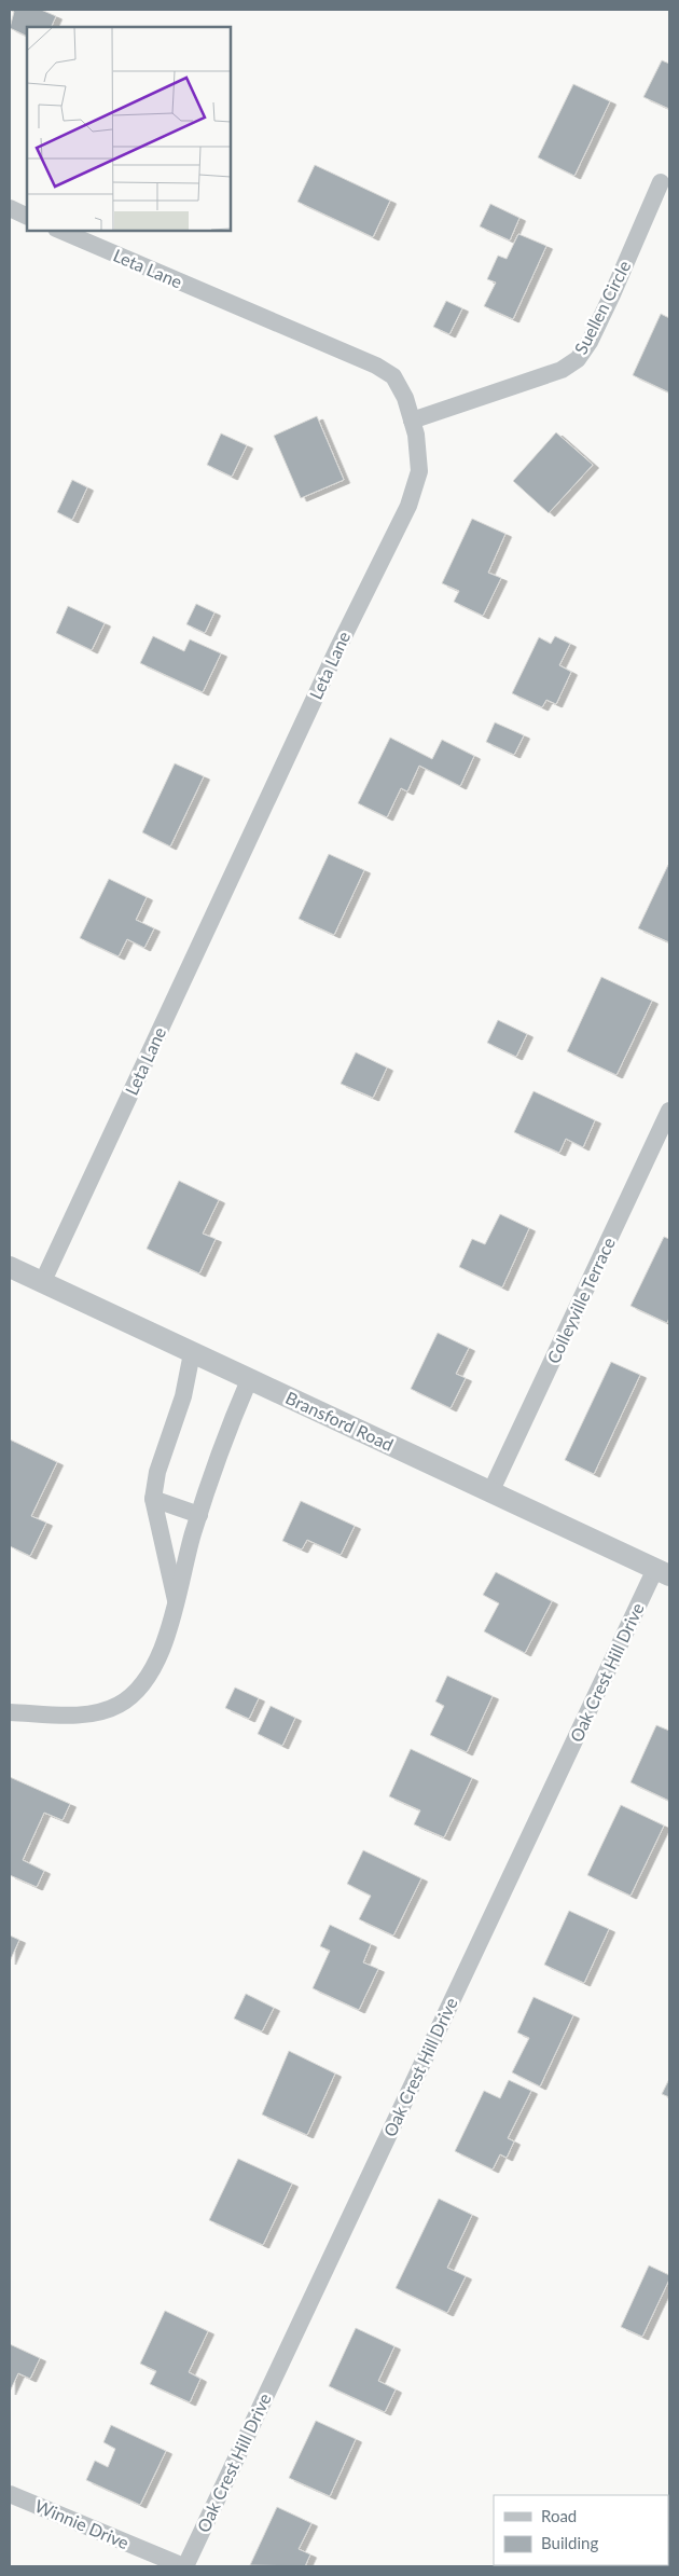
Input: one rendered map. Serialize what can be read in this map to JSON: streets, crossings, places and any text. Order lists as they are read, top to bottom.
{
  "streets": {
    "street": [
      "Leta Lane",
      "Suellen Circle",
      "Colleyville Terrace",
      "Bransford Road",
      "Oak Crest Hill Drive",
      "Winnie Drive"
    ]
  },
  "crossings": [
    ["Leta Lane", "Suellen Circle"],
    ["Leta Lane", "Bransford Road"],
    ["Colleyville Terrace", "Bransford Road"],
    ["Bransford Road", "Oak Crest Hill Drive"],
    ["Oak Crest Hill Drive", "Winnie Drive"]
  ],
  "legend": ["Road", "Building"]
}
